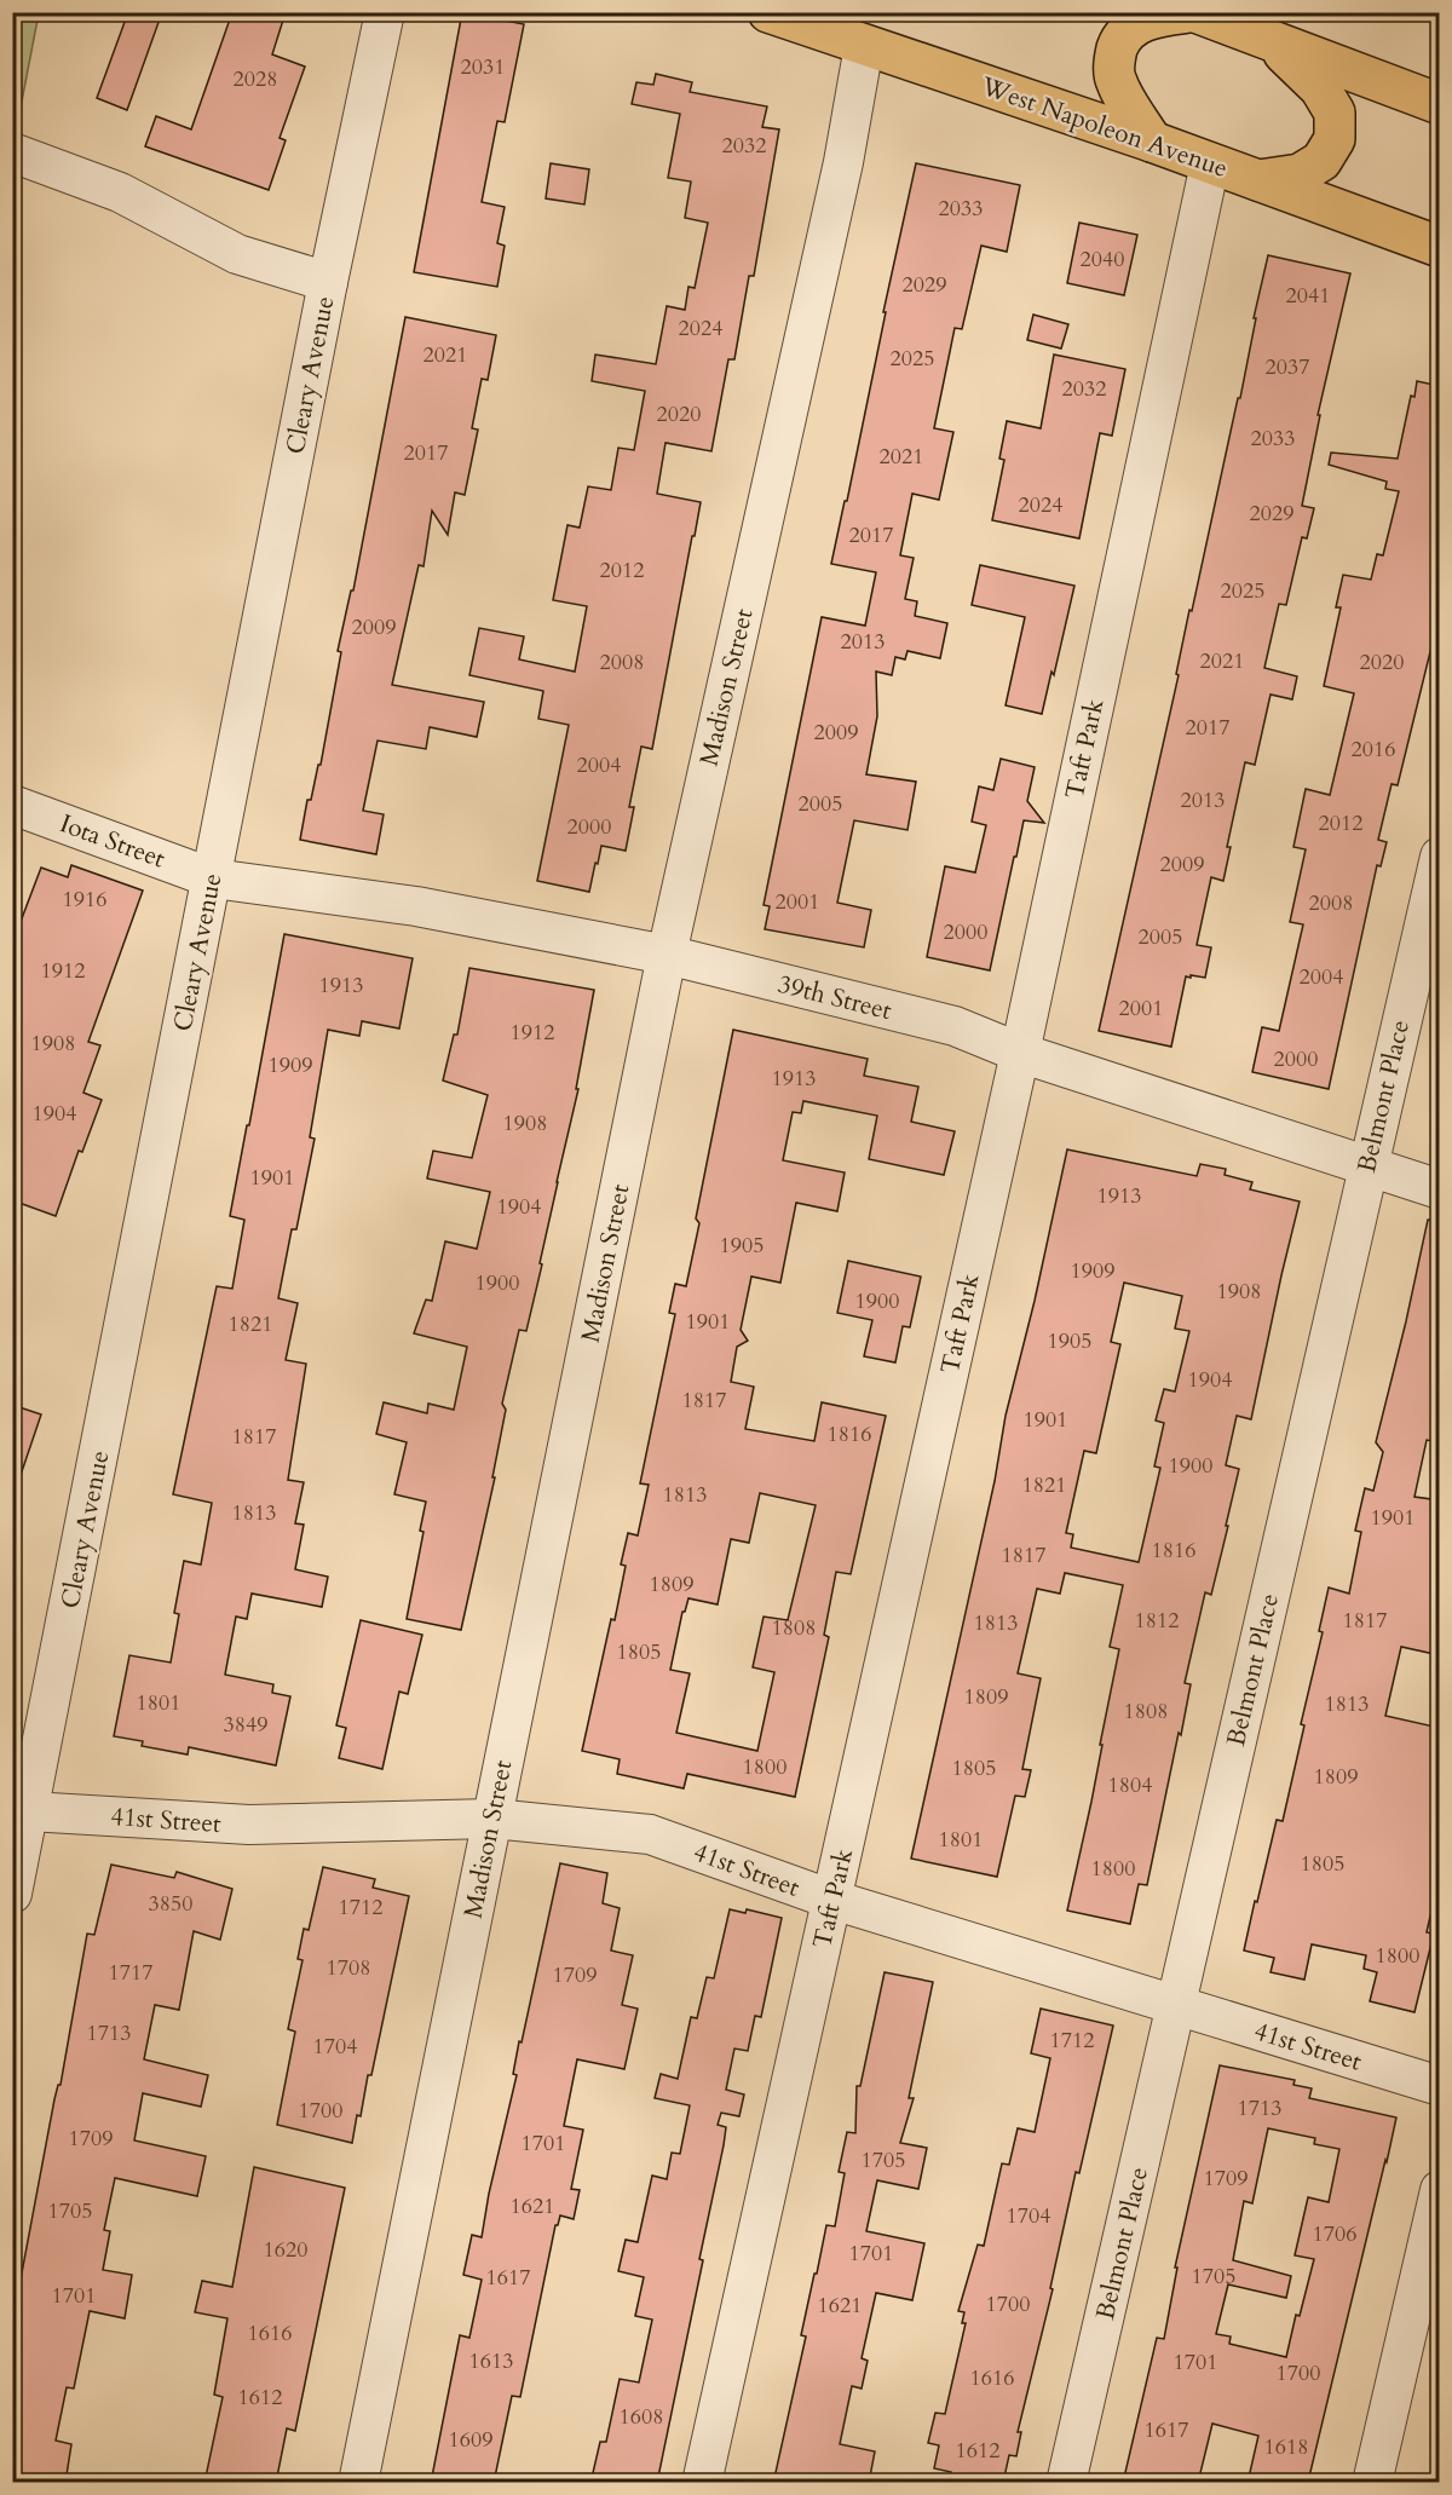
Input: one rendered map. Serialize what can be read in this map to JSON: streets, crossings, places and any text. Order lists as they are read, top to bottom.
{
  "streets": {
    "main road": ["West Napoleon Avenue"],
    "street": [
      "Cleary Avenue",
      "Madison Street",
      "Taft Park",
      "Iota Street",
      "39th Street",
      "Belmont Place",
      "41st Street"
    ]
  },
  "crossings": [
    ["West Napoleon Avenue", "Madison Street"],
    ["West Napoleon Avenue", "Taft Park"],
    ["Cleary Avenue", "Iota Street"],
    ["Cleary Avenue", "39th Street"],
    ["Cleary Avenue", "41st Street"],
    ["Madison Street", "39th Street"],
    ["Madison Street", "41st Street"],
    ["Taft Park", "39th Street"],
    ["Taft Park", "41st Street"],
    ["Iota Street", "39th Street"],
    ["39th Street", "Belmont Place"],
    ["Belmont Place", "41st Street"]
  ],
  "house_numbers": [
    "2031",
    "2028",
    "2032",
    "2033",
    "2040",
    "2029",
    "2041",
    "2024",
    "2021",
    "2025",
    "2037",
    "2032",
    "2020",
    "2033",
    "2017",
    "2021",
    "2024",
    "2029",
    "2017",
    "2012",
    "2025",
    "2009",
    "2013",
    "2021",
    "2008",
    "2020",
    "2017",
    "2009",
    "2016",
    "2004",
    "2013",
    "2005",
    "2012",
    "2000",
    "2009",
    "1916",
    "2001",
    "2008",
    "2000",
    "2005",
    "1912",
    "2004",
    "1913",
    "2001",
    "1912",
    "1908",
    "2000",
    "1909",
    "1913",
    "1904",
    "1908",
    "1901",
    "1913",
    "1904",
    "1905",
    "1909",
    "1900",
    "1908",
    "1900",
    "1901",
    "1821",
    "1905",
    "1904",
    "1817",
    "1901",
    "1816",
    "1817",
    "1900",
    "1821",
    "1813",
    "1813",
    "1901",
    "1816",
    "1817",
    "1809",
    "1812",
    "1817",
    "1813",
    "1808",
    "1805",
    "1809",
    "1801",
    "1813",
    "1808",
    "3849",
    "1800",
    "1805",
    "1809",
    "1804",
    "1801",
    "1805",
    "1800",
    "3850",
    "1712",
    "1800",
    "1708",
    "1717",
    "1709",
    "1713",
    "1712",
    "1704",
    "1713",
    "1700",
    "1709",
    "1701",
    "1705",
    "1709",
    "1621",
    "1705",
    "1704",
    "1706",
    "1620",
    "1701",
    "1705",
    "1617",
    "1701",
    "1700",
    "1621",
    "1616",
    "1613",
    "1701",
    "1700",
    "1616",
    "1612",
    "1608",
    "1617",
    "1609",
    "1618",
    "1612"
  ]
}
